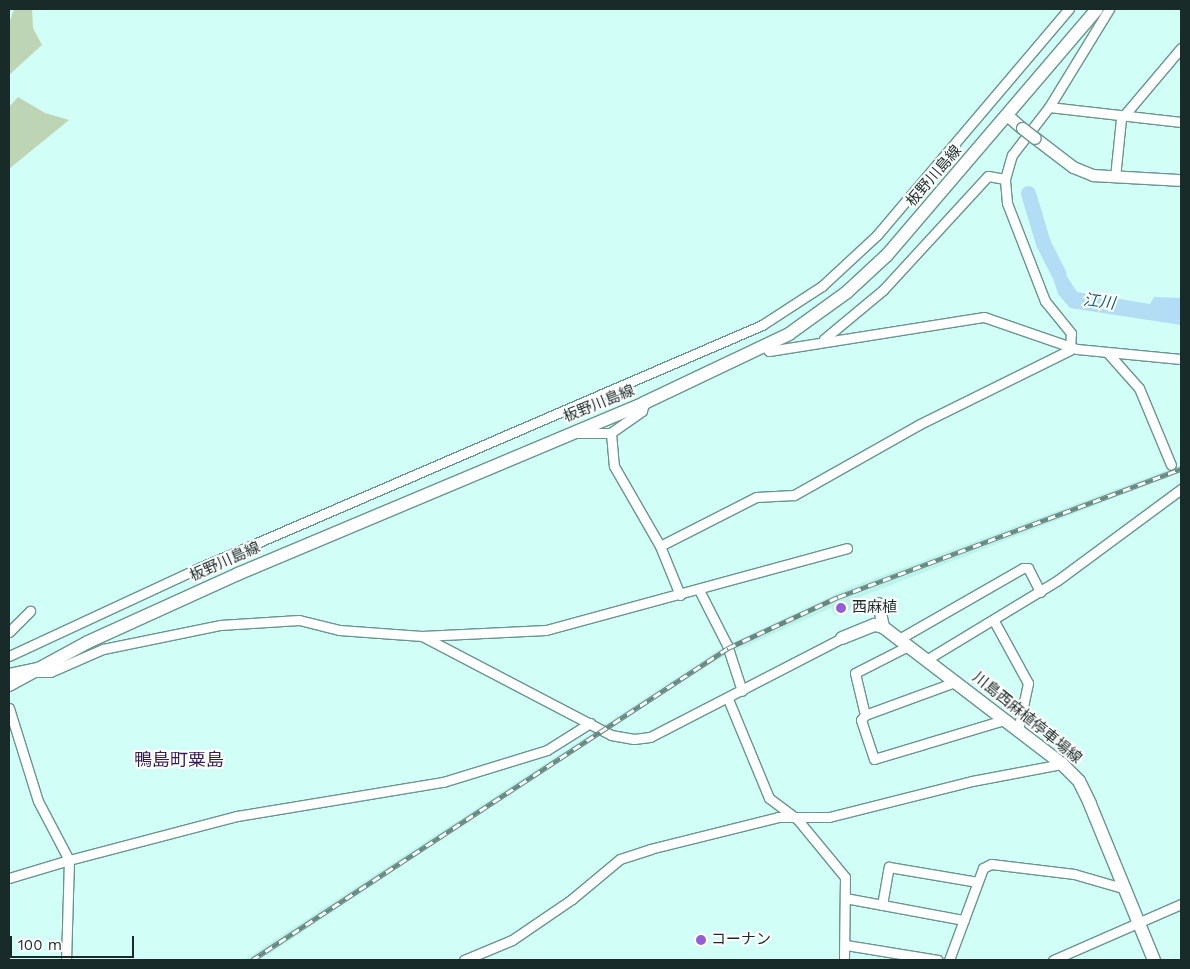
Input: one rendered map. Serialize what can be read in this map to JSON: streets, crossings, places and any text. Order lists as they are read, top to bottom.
{
  "streets": {
    "main road": ["板野川島線", "川島西麻植停車場線"]
  },
  "districts": ["鴨島町粟島"],
  "water": ["江川"],
  "places": ["西麻植", "コーナン"],
  "scale_bar": "100 m"
}
